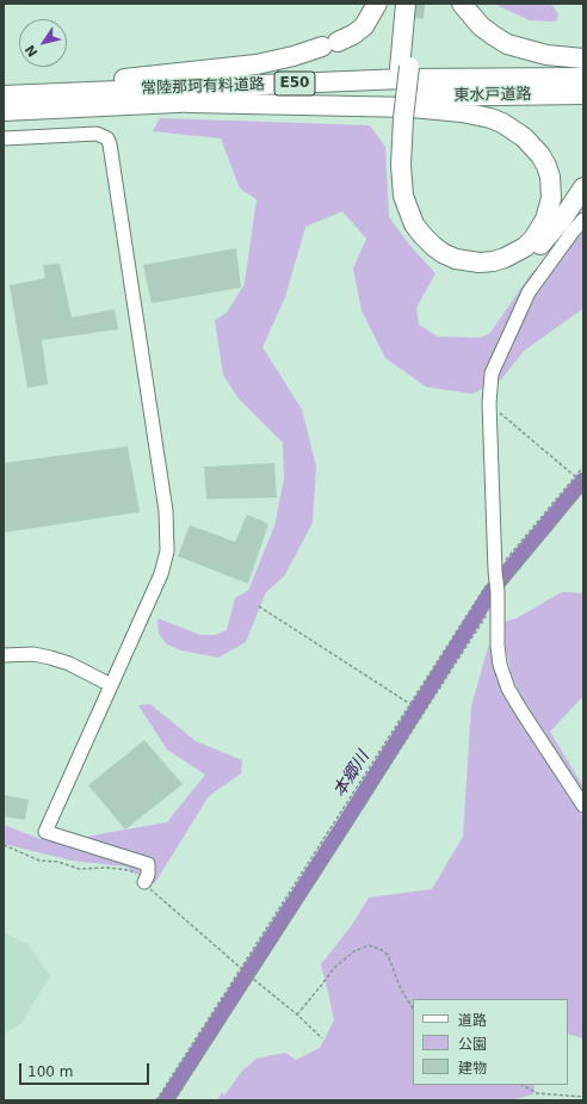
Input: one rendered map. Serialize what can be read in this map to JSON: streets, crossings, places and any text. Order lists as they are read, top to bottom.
{
  "streets": {
    "highway": ["E50", "常陸那珂有料道路", "東水戸道路"]
  },
  "crossings": [
    ["常陸那珂有料道路", "東水戸道路"]
  ],
  "water": ["本郷川"],
  "legend": ["道路", "公園", "建物"],
  "scale_bar": "100 m",
  "north": "bottom left"
}
